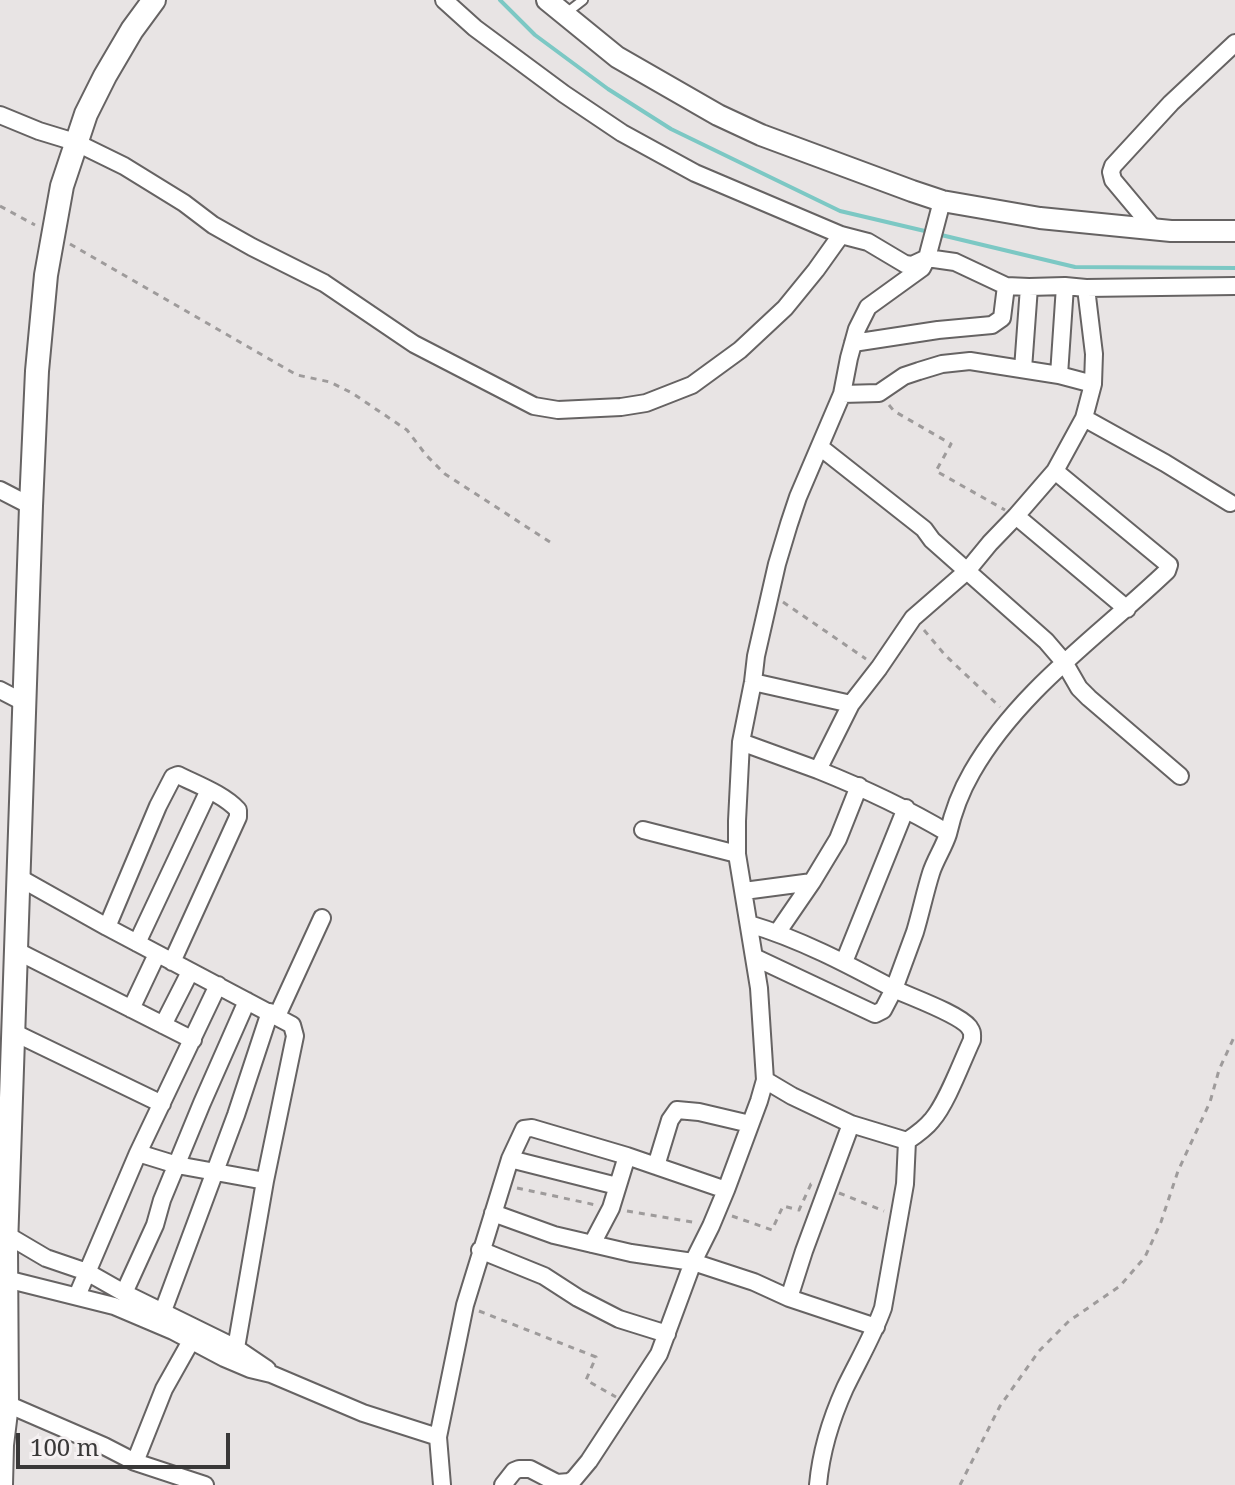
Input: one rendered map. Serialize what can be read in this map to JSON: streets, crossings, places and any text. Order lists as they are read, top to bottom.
{
  "scale_bar": "100 m"
}
